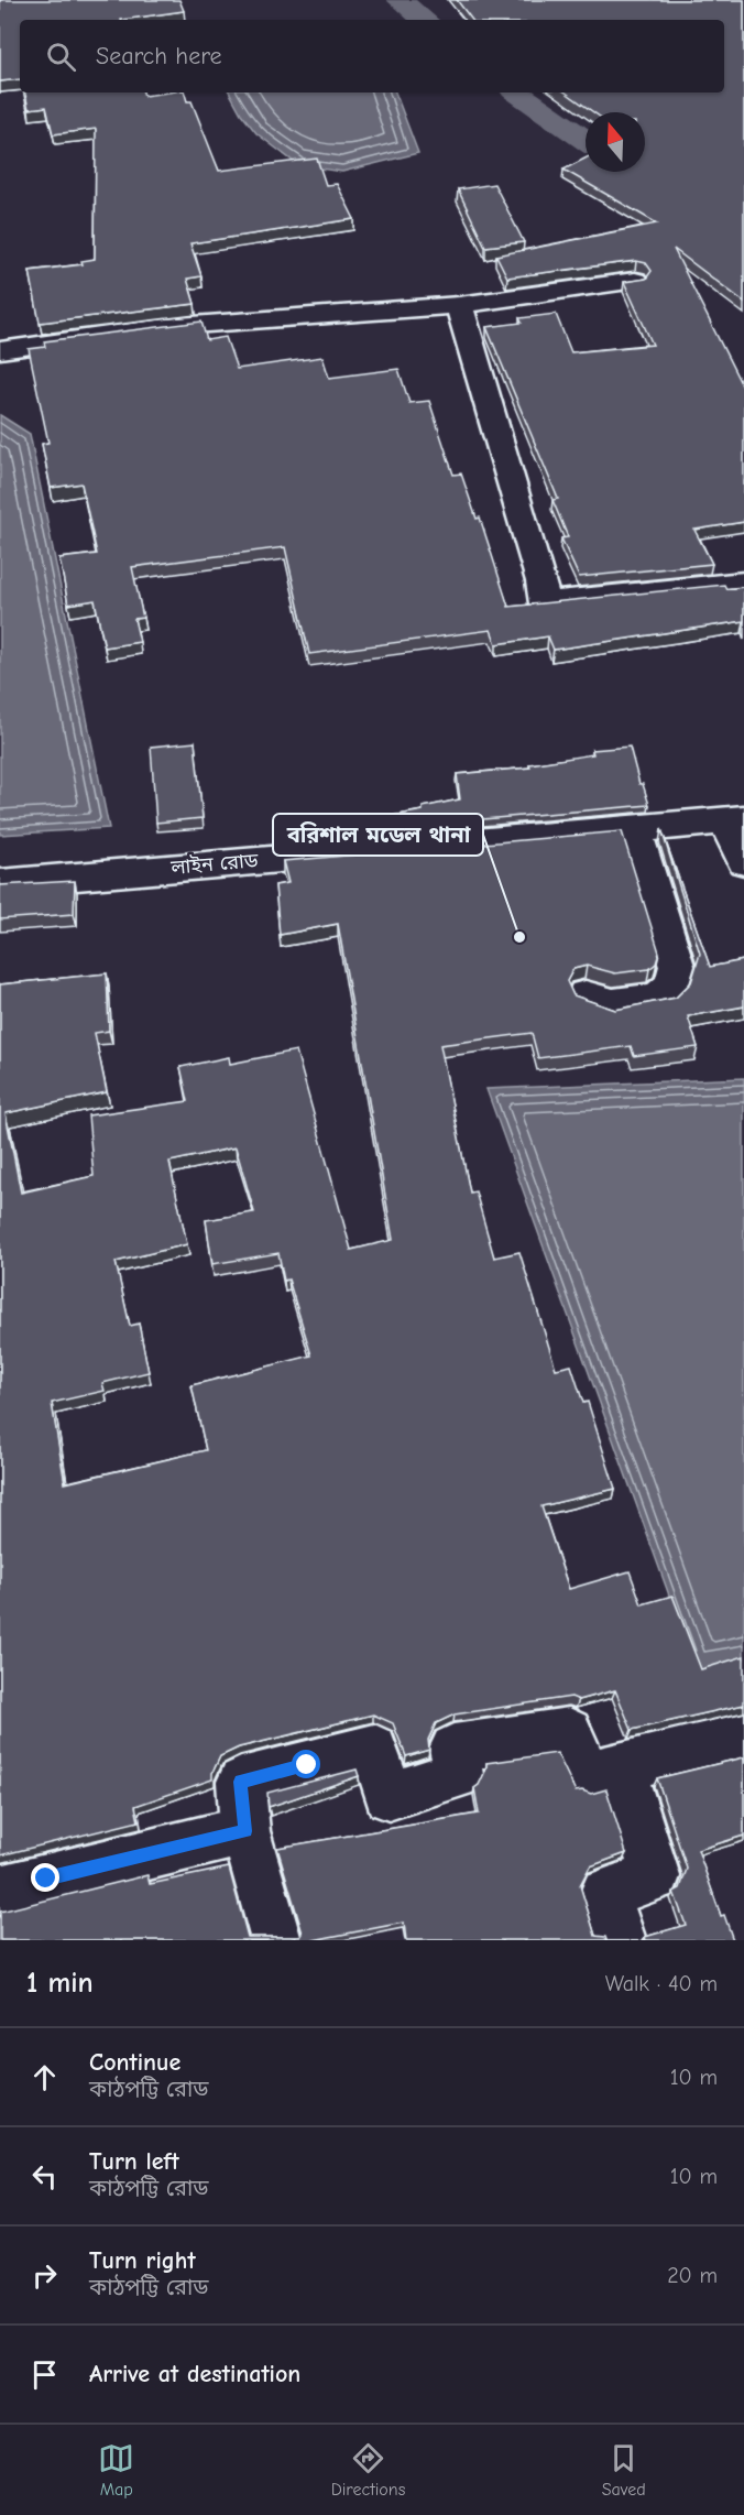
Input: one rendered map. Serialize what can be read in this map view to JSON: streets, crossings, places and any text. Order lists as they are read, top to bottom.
{
  "streets": {
    "street": ["লাইন রোড"]
  },
  "places": ["বরিশাল মডেল থানা"],
  "north": "top",
  "page": {
    "search": "Search here",
    "heading": ["1 min", "Walk · 40 m"],
    "list": [
      ["Continue", "কাঠপট্টি রোড", "10 m"],
      ["Turn left", "কাঠপট্টি রোড", "10 m"],
      ["Turn right", "কাঠপট্টি রোড", "20 m"],
      "Arrive at destination"
    ],
    "nav": ["Map", "Directions", "Saved"]
  }
}
